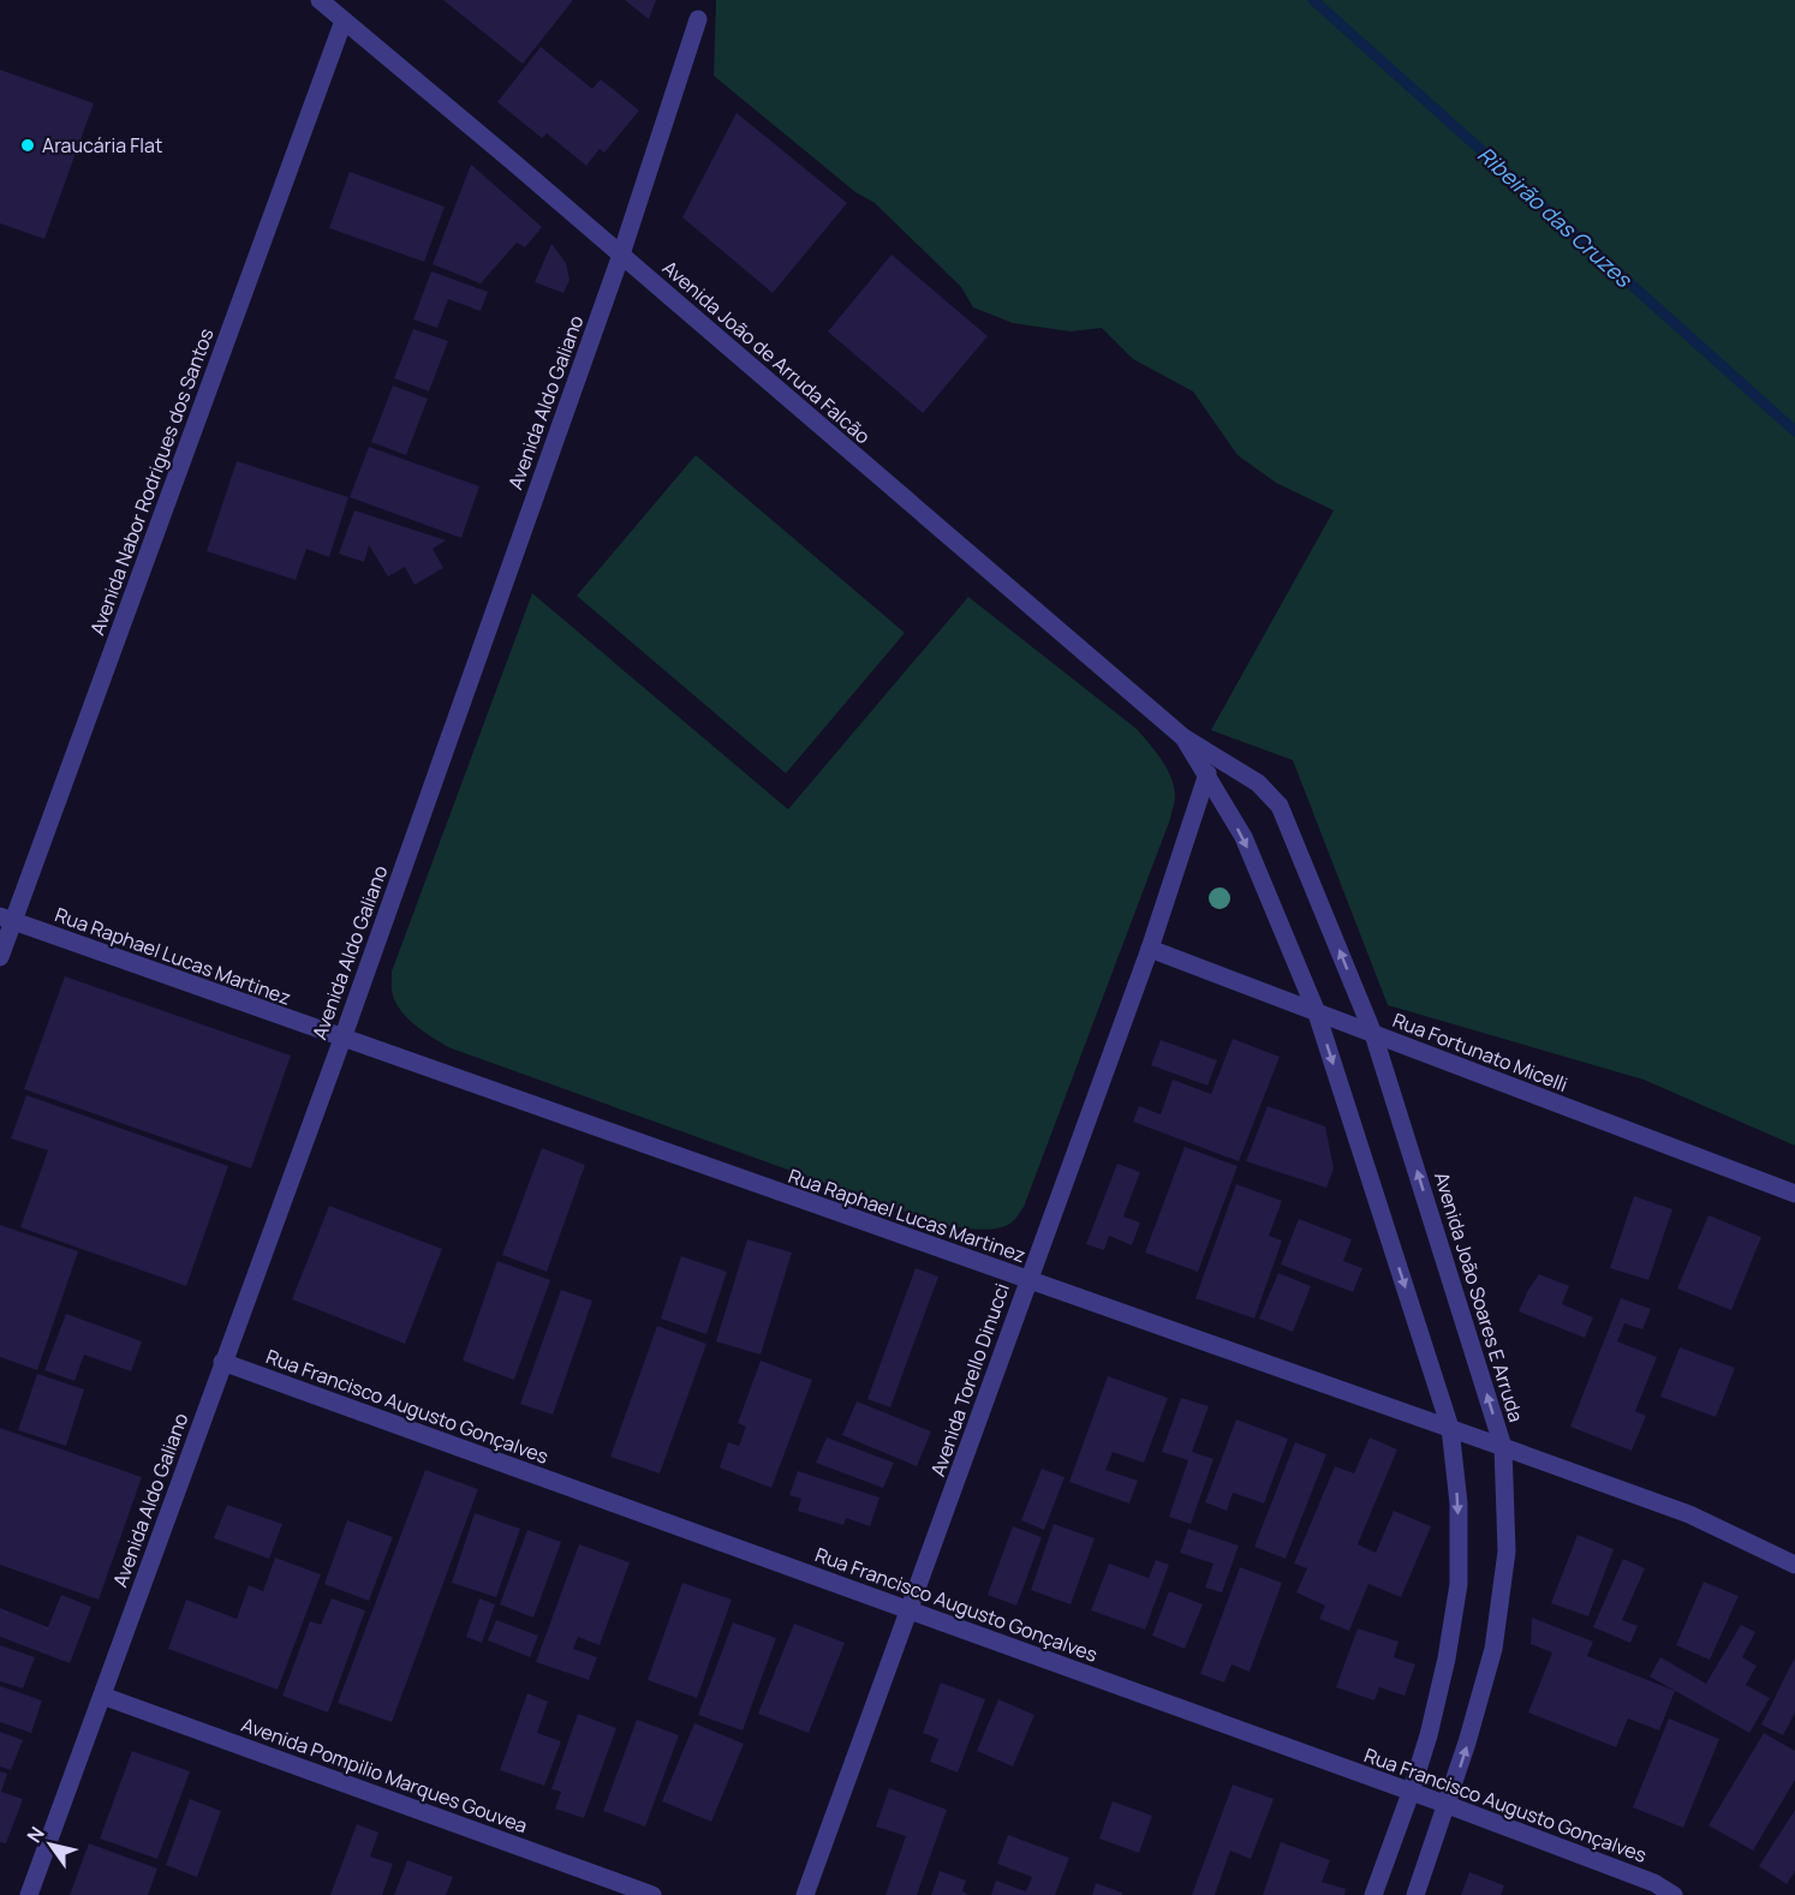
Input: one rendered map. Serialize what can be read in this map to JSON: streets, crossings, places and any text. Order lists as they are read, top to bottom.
{
  "streets": {
    "street": [
      "Avenida João de Arruda Falcão",
      "Avenida Aldo Galiano",
      "Avenida Nabor Rodrigues dos Santos",
      "Rua Raphael Lucas Martinez",
      "Rua Fortunato Micelli",
      "Avenida João Soares E Arruda",
      "Avenida Torello Dinucci",
      "Rua Francisco Augusto Gonçalves",
      "Avenida Pompilio Marques Gouvea"
    ]
  },
  "crossings": [
    ["Avenida João de Arruda Falcão", "Avenida Aldo Galiano"],
    ["Avenida João de Arruda Falcão", "Avenida Nabor Rodrigues dos Santos"],
    ["Avenida João de Arruda Falcão", "Avenida João Soares E Arruda"],
    ["Avenida Aldo Galiano", "Rua Raphael Lucas Martinez"],
    ["Avenida Aldo Galiano", "Rua Francisco Augusto Gonçalves"],
    ["Avenida Aldo Galiano", "Avenida Pompilio Marques Gouvea"],
    ["Avenida Nabor Rodrigues dos Santos", "Rua Raphael Lucas Martinez"],
    ["Rua Raphael Lucas Martinez", "Avenida João Soares E Arruda"],
    ["Rua Raphael Lucas Martinez", "Avenida Torello Dinucci"],
    ["Rua Fortunato Micelli", "Avenida João Soares E Arruda"],
    ["Rua Fortunato Micelli", "Avenida Torello Dinucci"],
    ["Avenida João Soares E Arruda", "Avenida Torello Dinucci"],
    ["Avenida João Soares E Arruda", "Rua Francisco Augusto Gonçalves"],
    ["Avenida Torello Dinucci", "Rua Francisco Augusto Gonçalves"]
  ],
  "water": ["Ribeirão das Cruzes"],
  "places": ["Araucária Flat"],
  "north": "top left"
}
